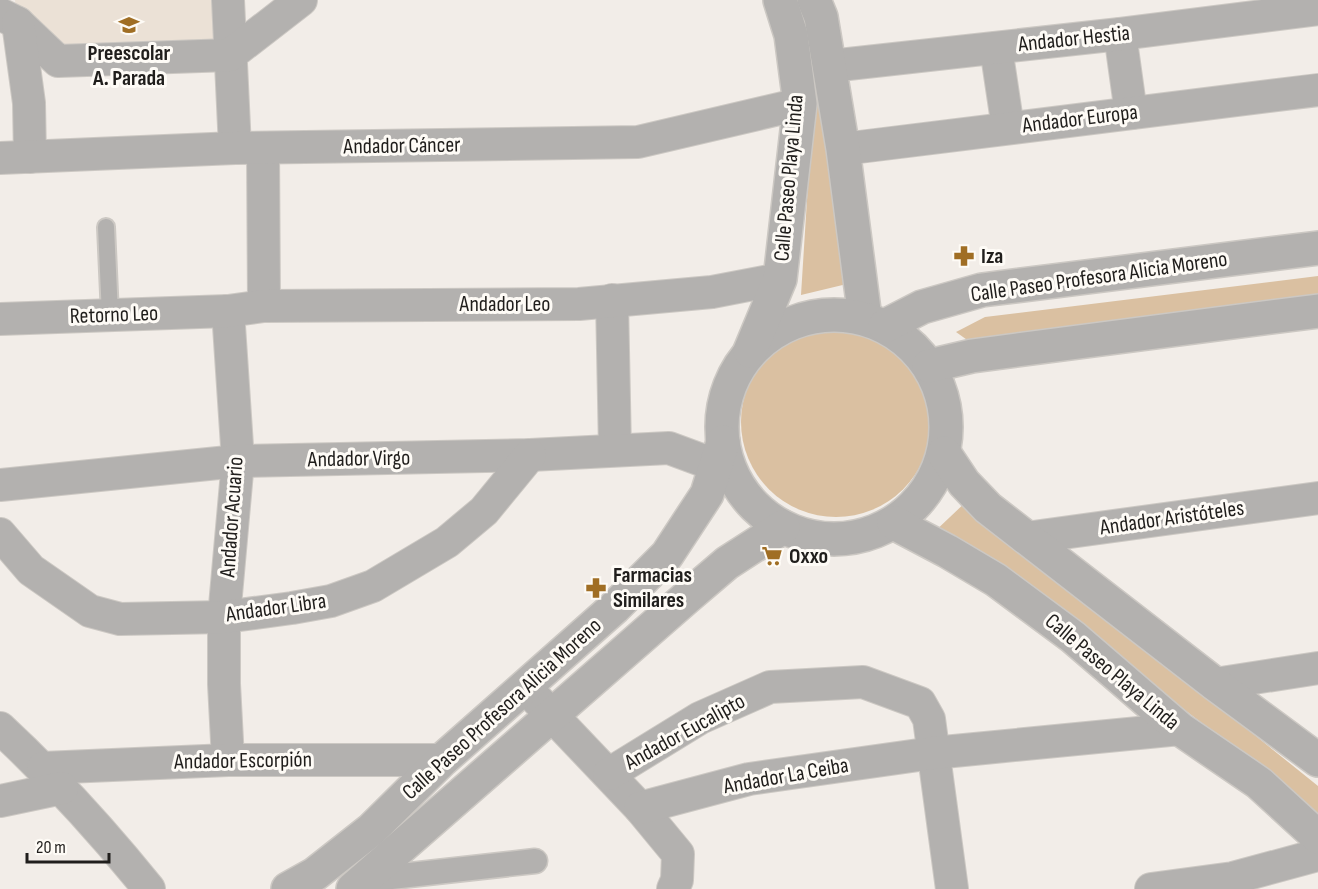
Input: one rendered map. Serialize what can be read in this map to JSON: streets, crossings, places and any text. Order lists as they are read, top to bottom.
{
  "streets": {
    "street": [
      "Andador Hestia",
      "Andador Europa",
      "Andador Cáncer",
      "Calle Paseo Playa Linda",
      "Calle Paseo Profesora Alicia Moreno",
      "Andador Leo",
      "Retorno Leo",
      "Andador Virgo",
      "Andador Acuario",
      "Andador Aristóteles",
      "Andador Libra",
      "Andador Eucalipto",
      "Andador Escorpión",
      "Andador La Ceiba"
    ]
  },
  "crossings": [
    ["Andador Hestia", "Calle Paseo Playa Linda"],
    ["Andador Europa", "Calle Paseo Playa Linda"],
    ["Andador Cáncer", "Calle Paseo Playa Linda"],
    ["Calle Paseo Playa Linda", "Calle Paseo Profesora Alicia Moreno"],
    ["Calle Paseo Playa Linda", "Andador Leo"],
    ["Calle Paseo Playa Linda", "Andador La Ceiba"],
    ["Calle Paseo Profesora Alicia Moreno", "Andador Virgo"],
    ["Calle Paseo Profesora Alicia Moreno", "Andador Escorpión"],
    ["Andador Leo", "Retorno Leo"],
    ["Andador Leo", "Andador Acuario"],
    ["Retorno Leo", "Andador Acuario"],
    ["Andador Virgo", "Andador Acuario"],
    ["Andador Virgo", "Andador Libra"],
    ["Andador Acuario", "Andador Libra"],
    ["Andador Acuario", "Andador Escorpión"],
    ["Andador Eucalipto", "Andador La Ceiba"]
  ],
  "places": {
    "school or university": ["Preescolar A. Parada"],
    "pharmacy": ["Iza", "Farmacias Similares"],
    "supermarket": ["Oxxo"]
  },
  "scale_bar": "20 m"
}
